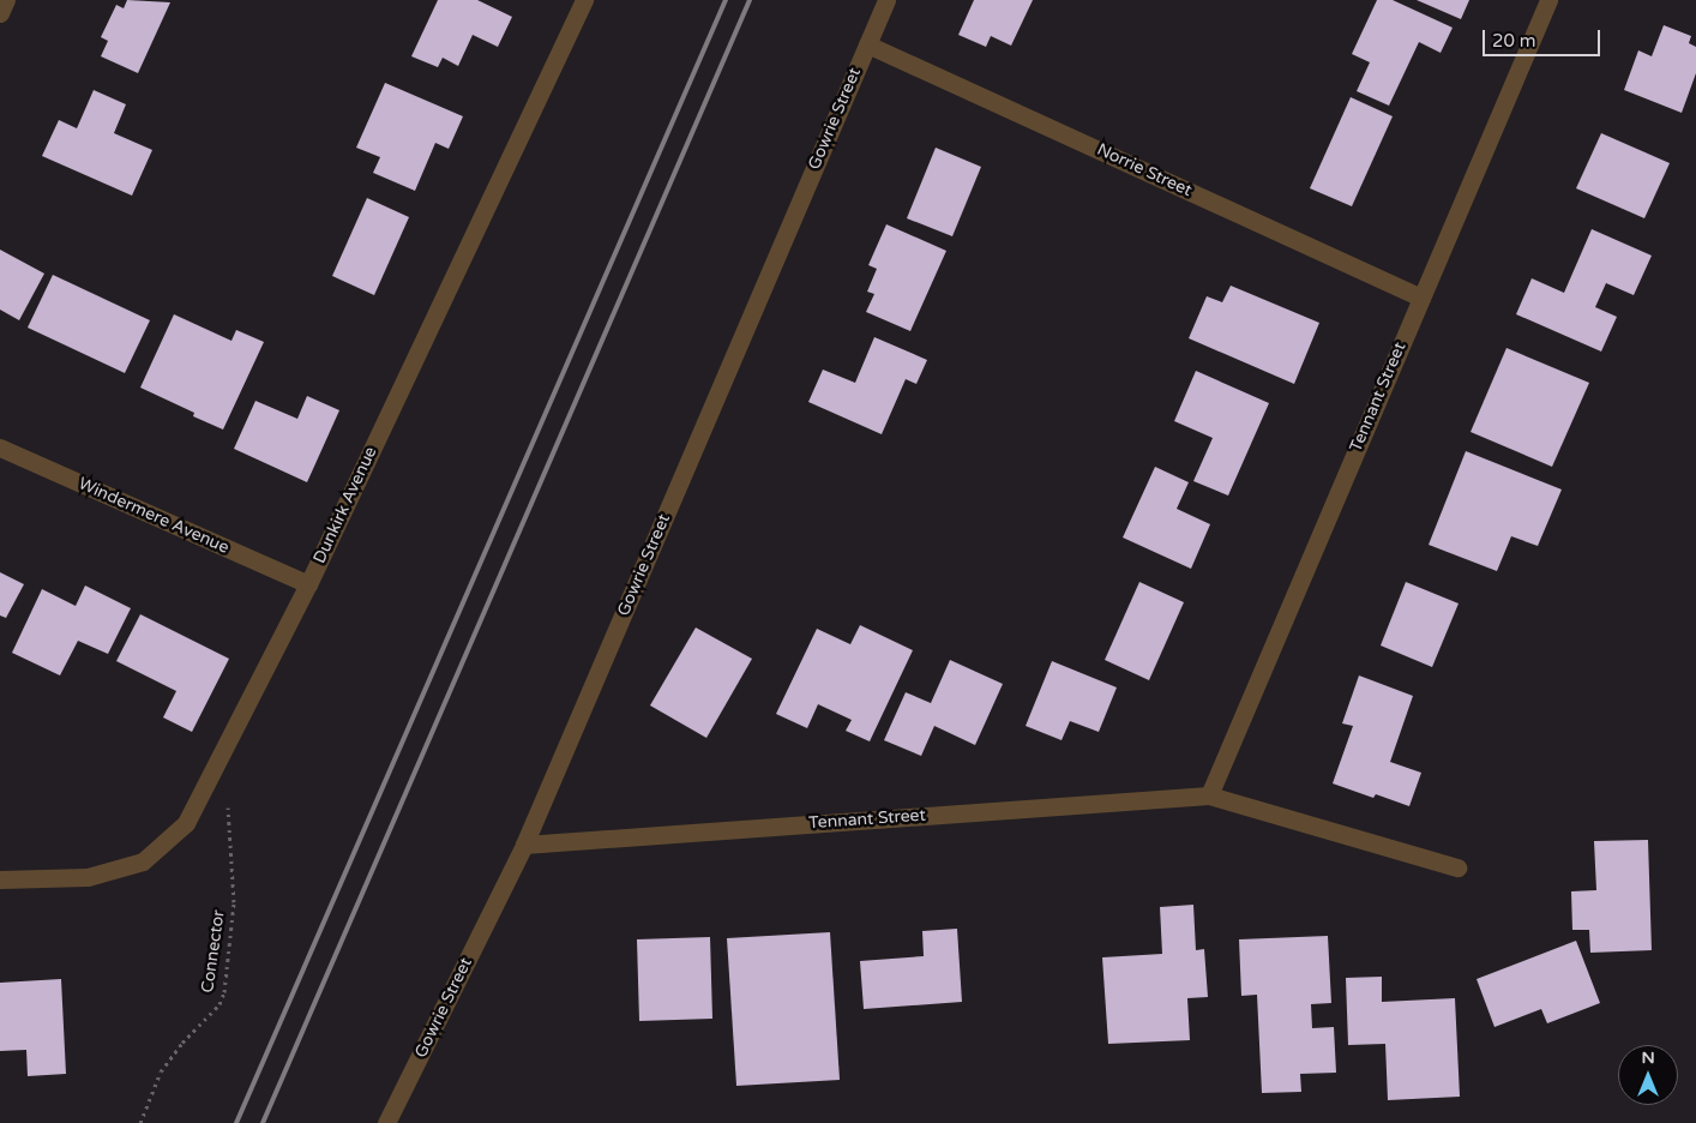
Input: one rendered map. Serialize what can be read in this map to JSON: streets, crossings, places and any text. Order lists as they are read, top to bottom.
{
  "streets": {
    "street": [
      "Gowrie Street",
      "Norrie Street",
      "Tennant Street",
      "Dunkirk Avenue",
      "Windermere Avenue"
    ],
    "path": ["Connector"]
  },
  "crossings": [
    ["Gowrie Street", "Norrie Street"],
    ["Gowrie Street", "Tennant Street"],
    ["Norrie Street", "Tennant Street"],
    ["Dunkirk Avenue", "Windermere Avenue"],
    ["Dunkirk Avenue", "Connector"]
  ],
  "scale_bar": "20 m",
  "north": "top"
}
